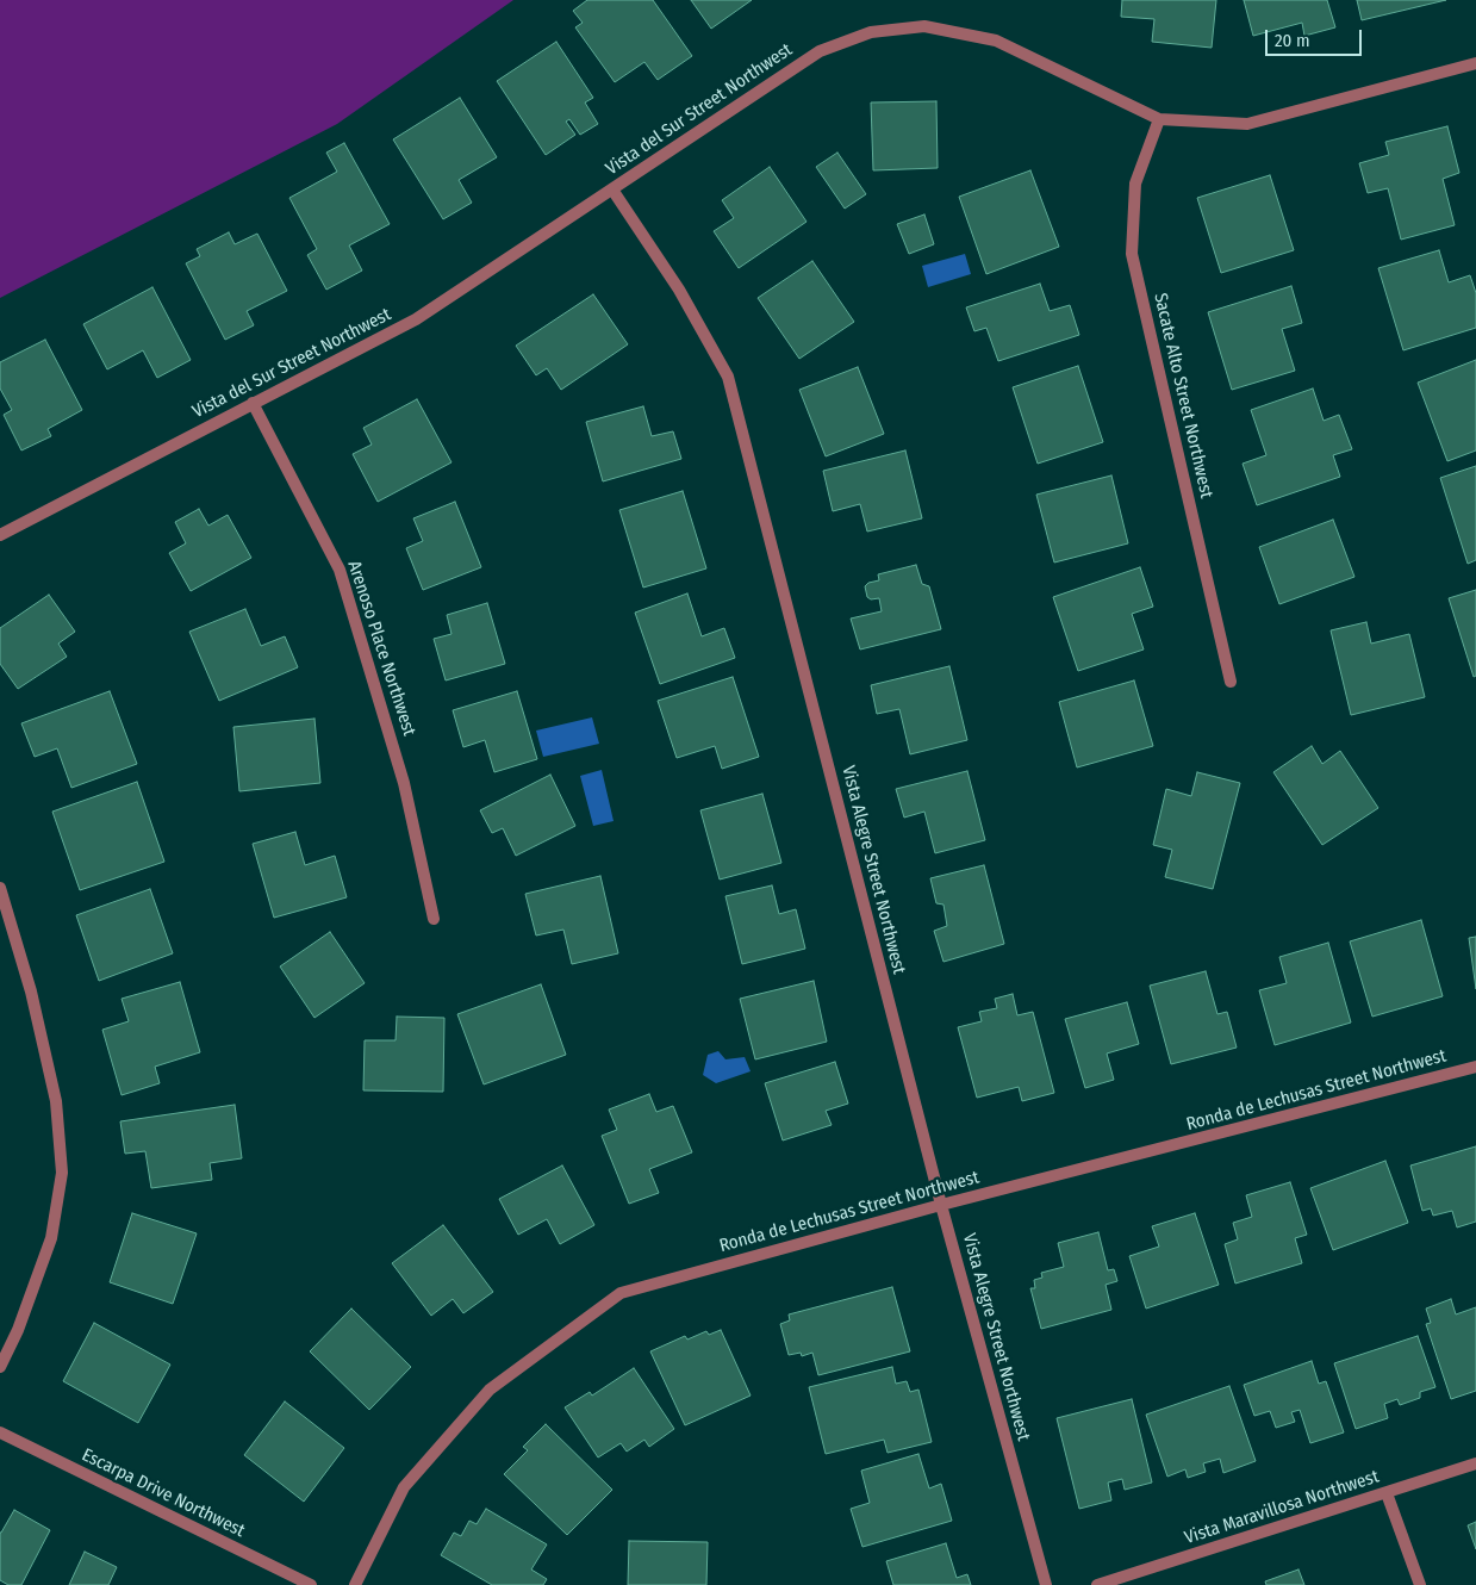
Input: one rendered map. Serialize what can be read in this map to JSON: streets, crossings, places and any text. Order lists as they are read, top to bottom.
{
  "streets": {
    "street": [
      "Vista del Sur Street Northwest",
      "Sacate Alto Street Northwest",
      "Arenoso Place Northwest",
      "Vista Alegre Street Northwest",
      "Ronda de Lechusas Street Northwest",
      "Escarpa Drive Northwest",
      "Vista Maravillosa Northwest"
    ]
  },
  "crossings": [
    ["Vista del Sur Street Northwest", "Sacate Alto Street Northwest"],
    ["Vista del Sur Street Northwest", "Arenoso Place Northwest"],
    ["Vista del Sur Street Northwest", "Vista Alegre Street Northwest"],
    ["Vista Alegre Street Northwest", "Ronda de Lechusas Street Northwest"]
  ],
  "scale_bar": "20 m"
}
